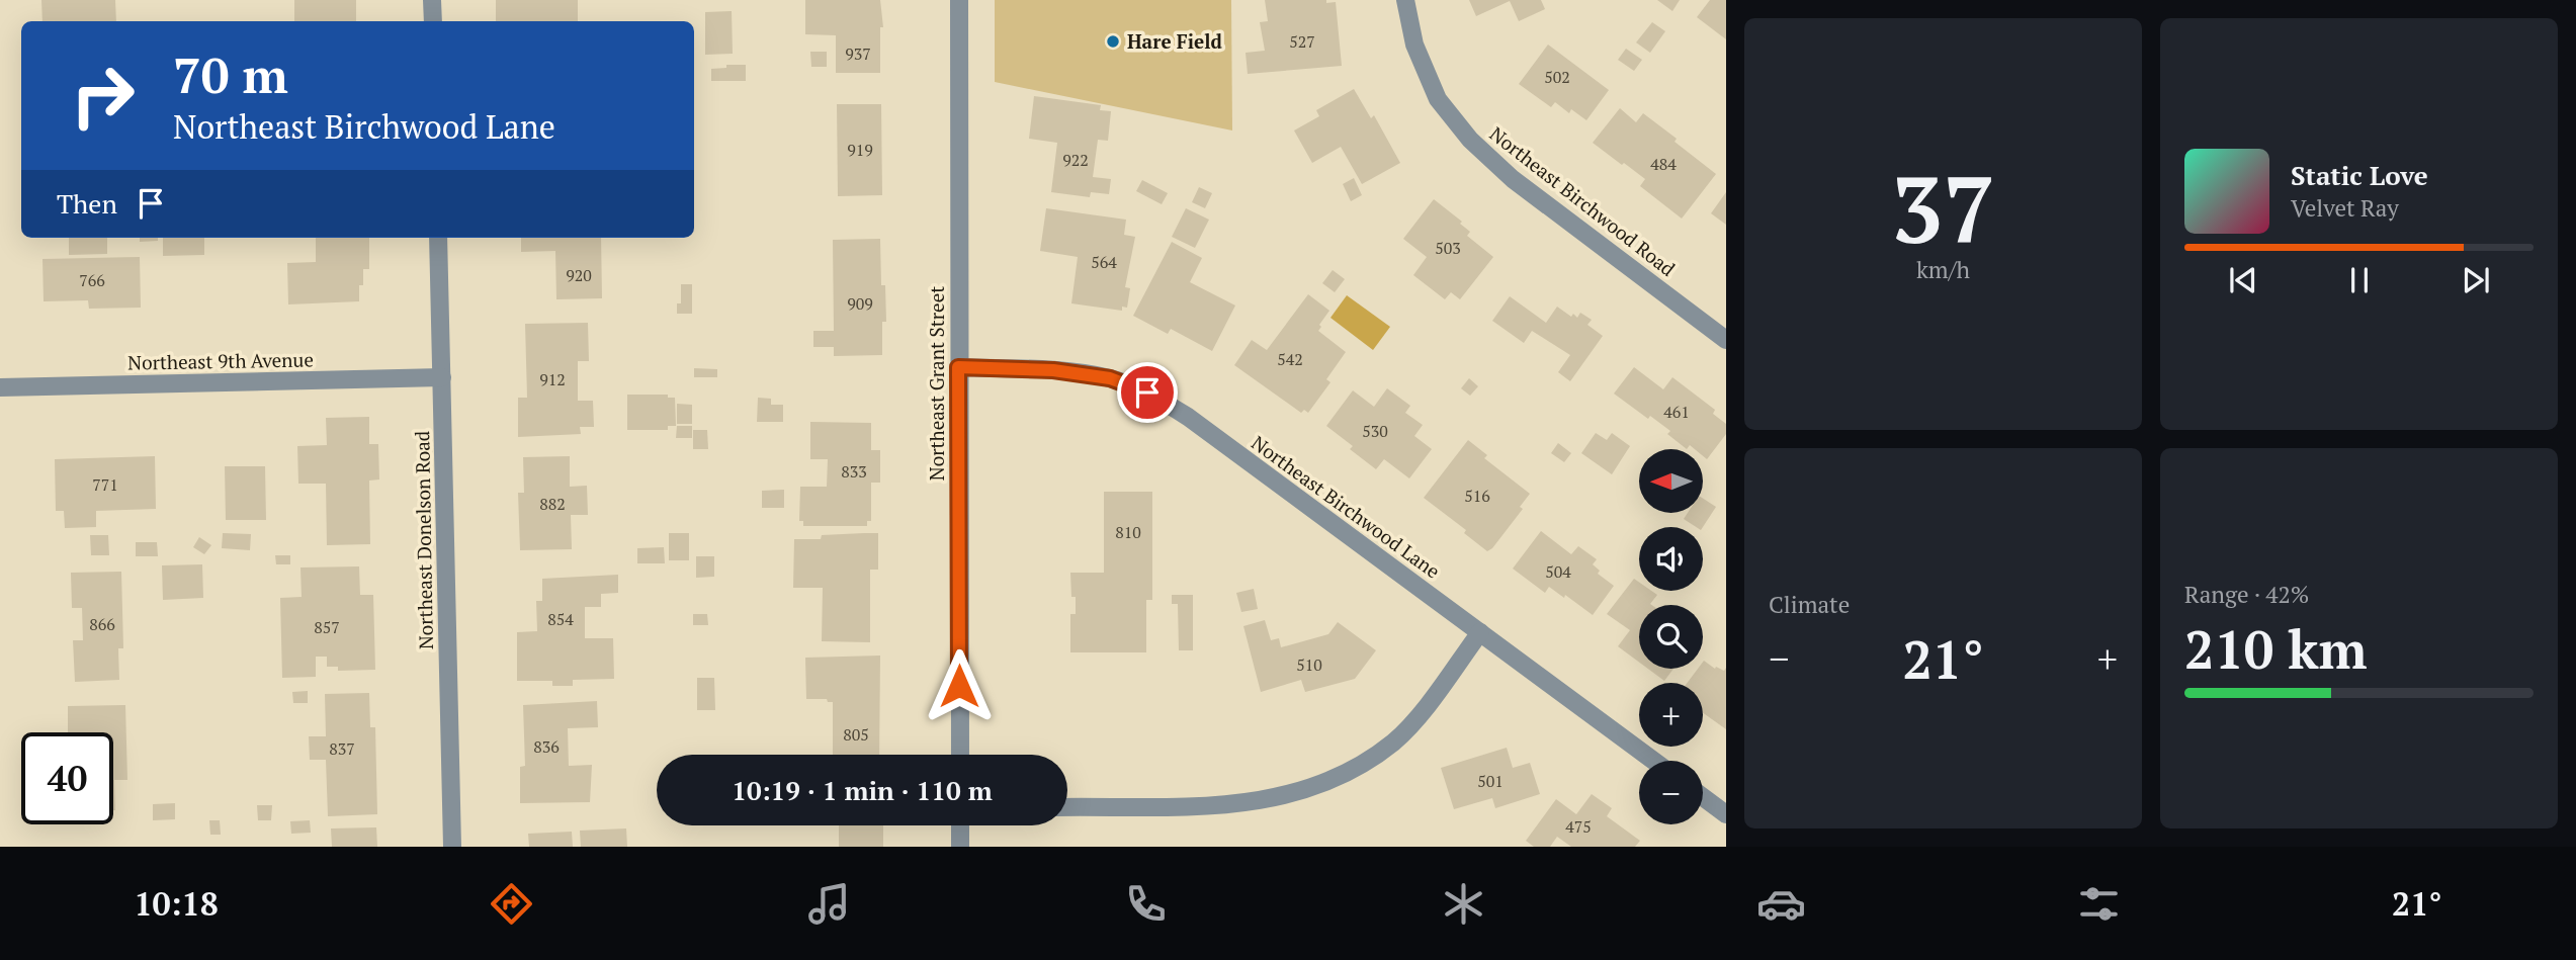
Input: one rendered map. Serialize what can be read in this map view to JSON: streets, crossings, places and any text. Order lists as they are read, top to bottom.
{
  "streets": {
    "street": [
      "Northeast Birchwood Road",
      "Northeast 9th Avenue",
      "Northeast Grant Street",
      "Northeast Birchwood Lane",
      "Northeast Donelson Road"
    ]
  },
  "crossings": [
    ["Northeast 9th Avenue", "Northeast Donelson Road"],
    ["Northeast Grant Street", "Northeast Birchwood Lane"]
  ],
  "places": ["Hare Field"],
  "house_numbers": [
    "527",
    "937",
    "502",
    "919",
    "922",
    "484",
    "503",
    "564",
    "920",
    "766",
    "909",
    "542",
    "912",
    "461",
    "530",
    "833",
    "771",
    "516",
    "882",
    "810",
    "504",
    "854",
    "866",
    "857",
    "510",
    "805",
    "836",
    "837",
    "501",
    "475"
  ],
  "north": "left",
  "page": {
    "tile": [
      ["37", "km/h"],
      "Climate",
      ["Range · 42%", "210 km"]
    ],
    "turn": ["70 m", "Northeast Birchwood Lane"],
    "song": ["Static Love", "Velvet Ray"],
    "then": "Then",
    "map_buttons": ["+", "−"],
    "heat": ["−", "21°", "+"],
    "limit": "40",
    "trip": "10:19 · 1 min · 110 m",
    "tabs": ["10:18", "21°"]
  }
}
